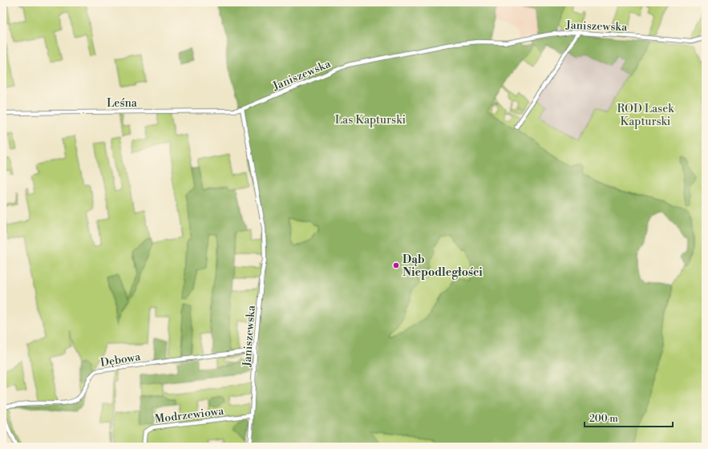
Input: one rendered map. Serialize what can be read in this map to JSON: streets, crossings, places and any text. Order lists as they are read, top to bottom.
{
  "streets": {
    "street": [
      "Janiszewska",
      "Leśna",
      "Dębowa",
      "Modrzewiowa"
    ]
  },
  "crossings": [
    ["Janiszewska", "Leśna"],
    ["Janiszewska", "Dębowa"],
    ["Janiszewska", "Modrzewiowa"]
  ],
  "parks": ["ROD Lasek Kapturski", "Las Kapturski"],
  "places": ["Dąb Niepodległości"],
  "scale_bar": "200 m"
}
